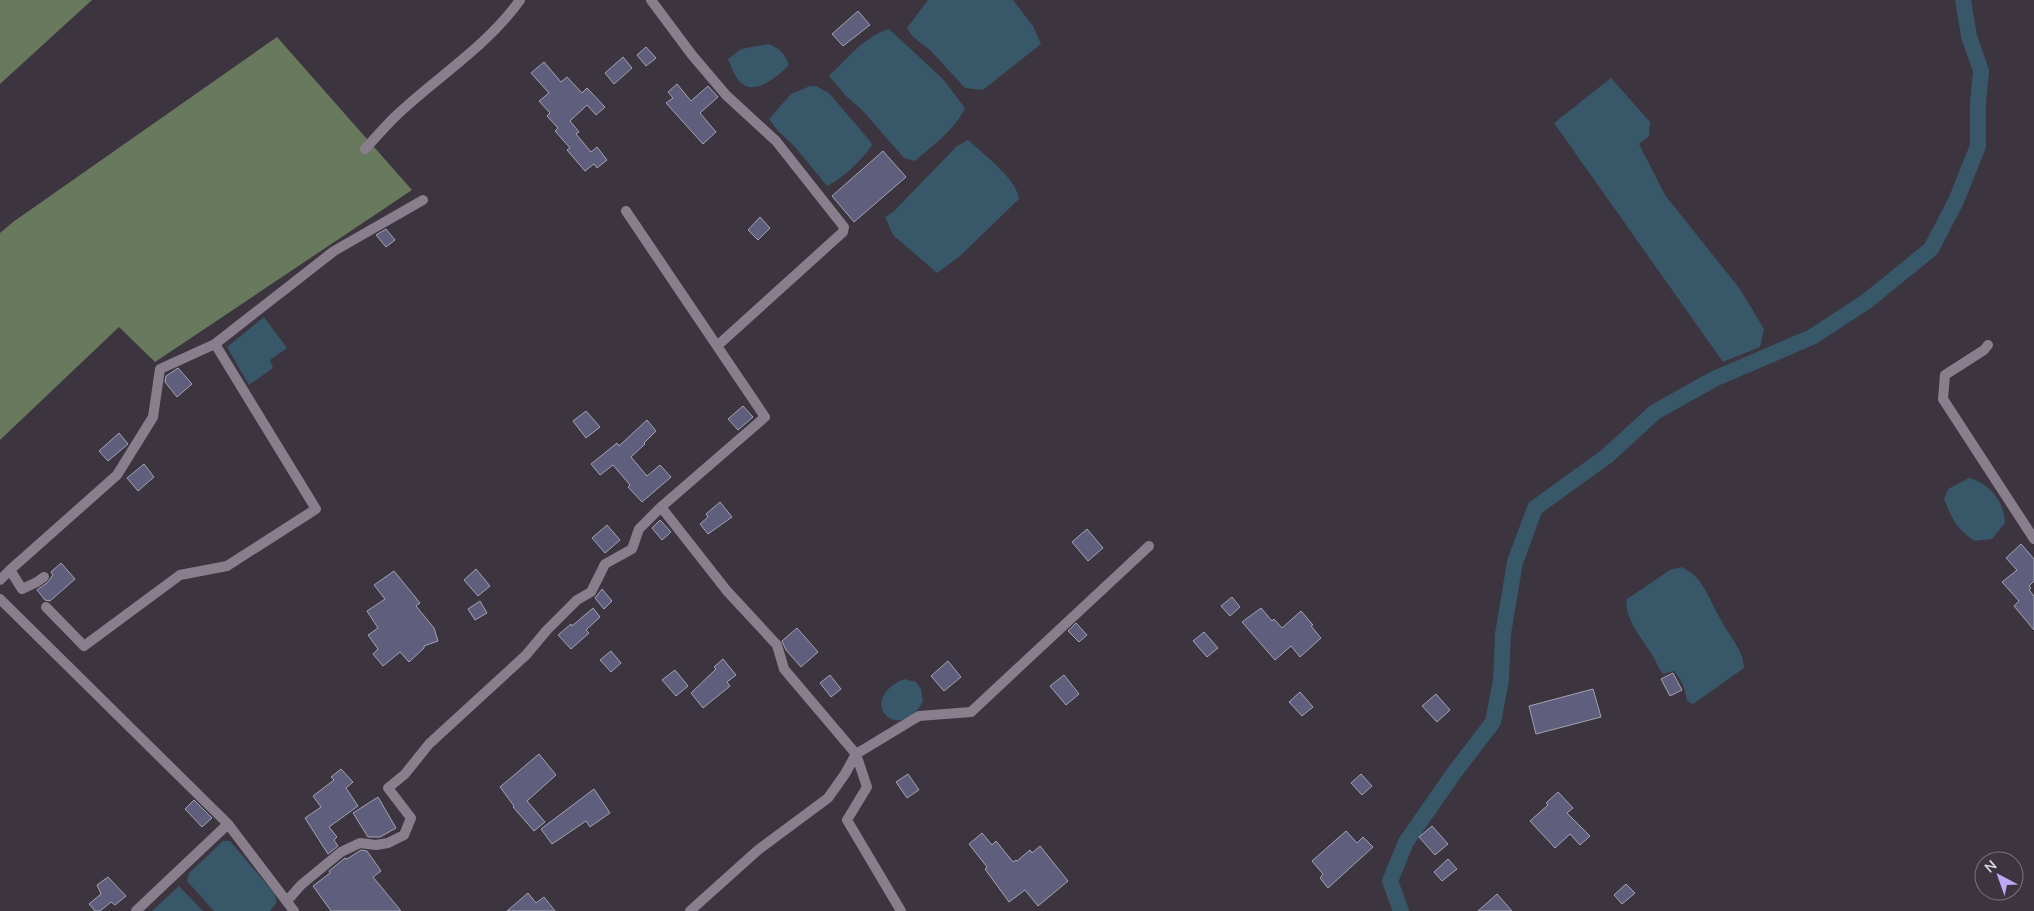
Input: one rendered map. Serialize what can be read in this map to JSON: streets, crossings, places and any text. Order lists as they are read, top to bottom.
{
  "north": "top left"
}
